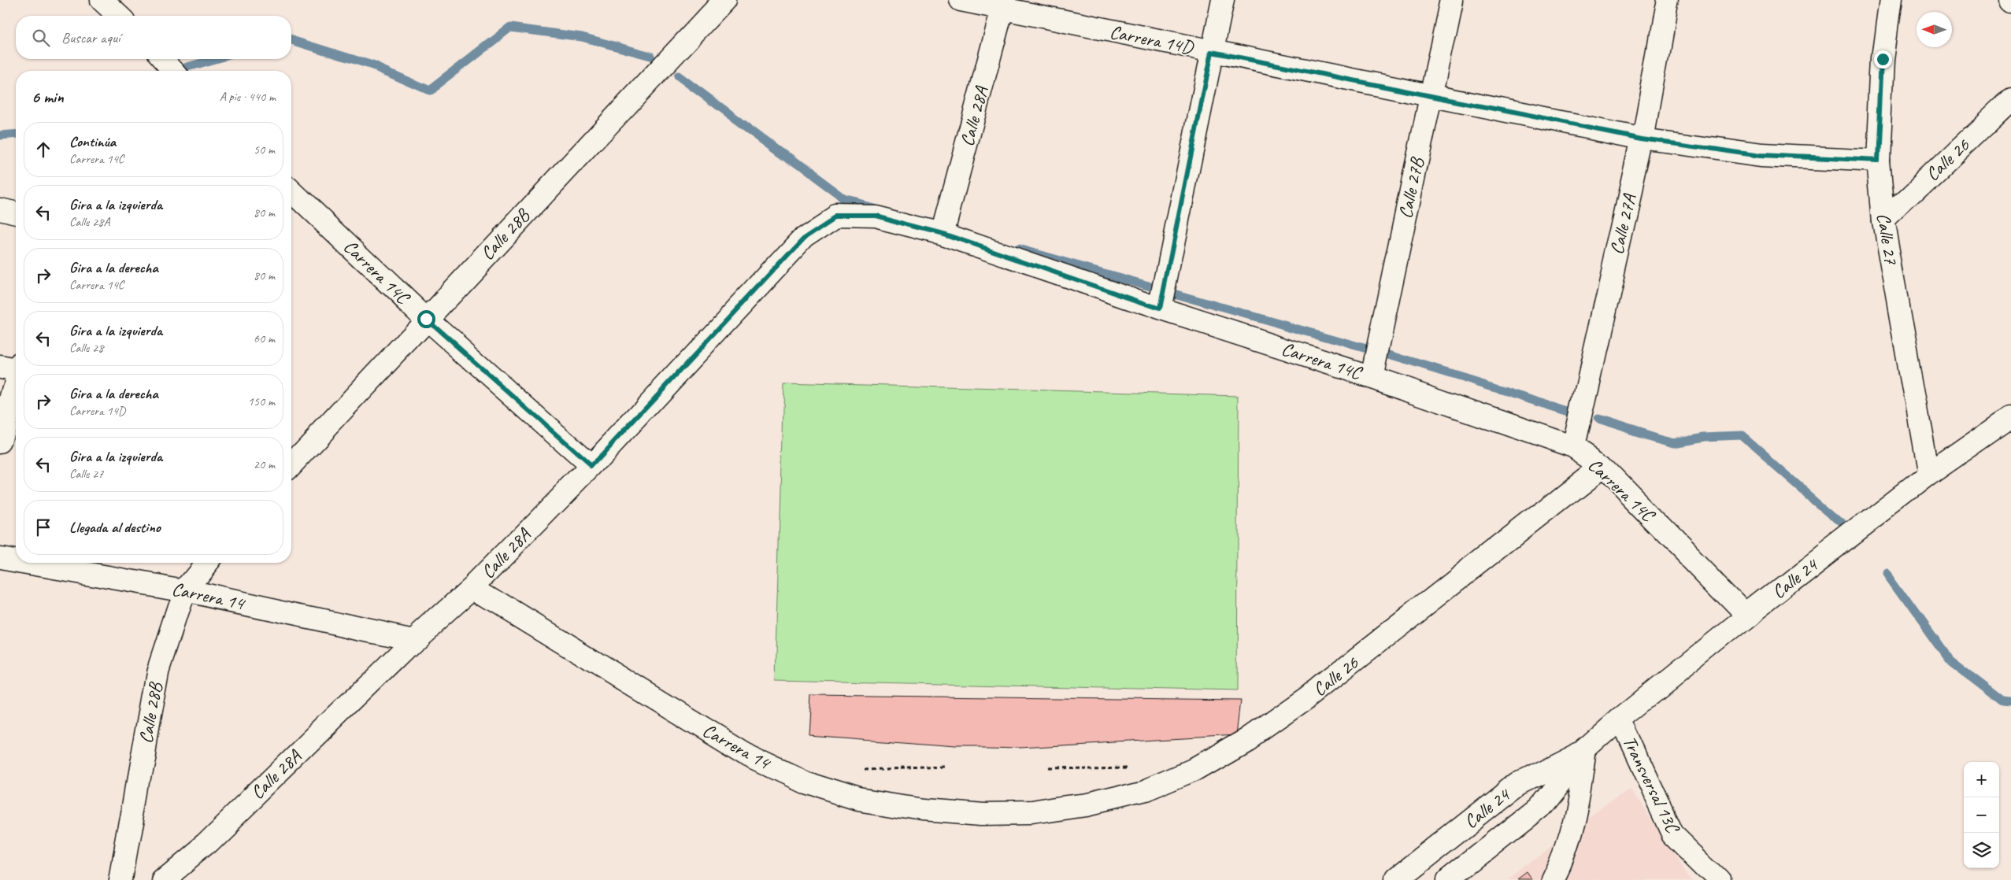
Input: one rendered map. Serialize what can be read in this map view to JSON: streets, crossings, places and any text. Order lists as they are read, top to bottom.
{
  "streets": {
    "street": [
      "Carrera 14D",
      "Calle 28A",
      "Calle 26",
      "Calle 27B",
      "Calle 27A",
      "Calle 28B",
      "Calle 27",
      "Carrera 14C",
      "Calle 24",
      "Carrera 14",
      "Transversal 13C"
    ]
  },
  "crossings": [
    ["Carrera 14D", "Calle 28A"],
    ["Carrera 14D", "Calle 27B"],
    ["Carrera 14D", "Calle 27A"],
    ["Carrera 14D", "Calle 27"],
    ["Calle 28A", "Carrera 14C"],
    ["Calle 28A", "Carrera 14"],
    ["Calle 26", "Calle 27"],
    ["Calle 26", "Carrera 14C"],
    ["Calle 26", "Carrera 14"],
    ["Calle 27B", "Carrera 14C"],
    ["Calle 27A", "Carrera 14C"],
    ["Calle 28B", "Carrera 14C"],
    ["Calle 28B", "Carrera 14"],
    ["Calle 27", "Calle 24"],
    ["Carrera 14C", "Calle 24"],
    ["Calle 24", "Transversal 13C"]
  ],
  "north": "left",
  "page": {
    "search": "Buscar aquí",
    "heading": ["6 min", "A pie · 440 m"],
    "list": [
      ["Continúa", "Carrera 14C", "50 m"],
      ["Gira a la izquierda", "Calle 28A", "80 m"],
      ["Gira a la derecha", "Carrera 14C", "80 m"],
      ["Gira a la izquierda", "Calle 28", "60 m"],
      ["Gira a la derecha", "Carrera 14D", "150 m"],
      ["Gira a la izquierda", "Calle 27", "20 m"],
      "Llegada al destino"
    ],
    "map_buttons": ["+", "−"]
  }
}
